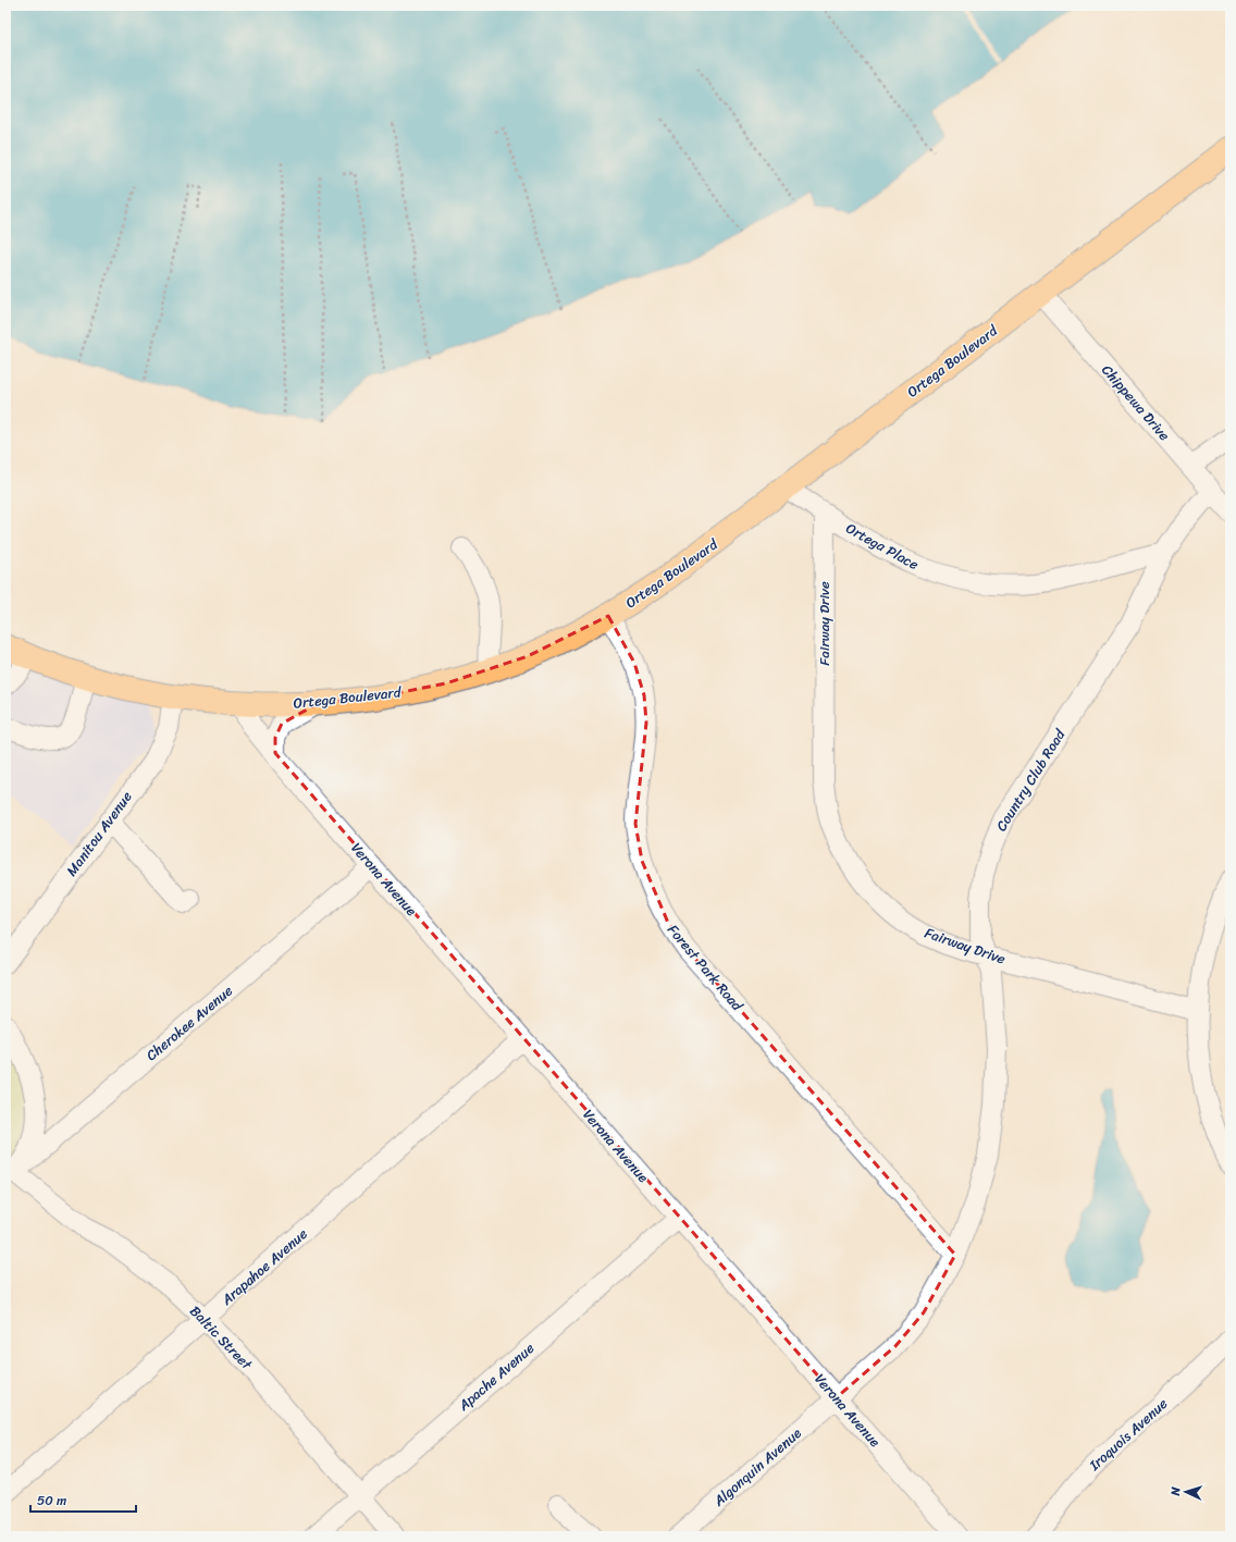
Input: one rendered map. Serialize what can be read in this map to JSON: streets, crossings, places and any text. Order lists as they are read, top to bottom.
{
  "streets": {
    "main road": ["Ortega Boulevard"],
    "street": [
      "Chippewa Drive",
      "Ortega Place",
      "Fairway Drive",
      "Country Club Road",
      "Manitou Avenue",
      "Verona Avenue",
      "Forest Park Road",
      "Cherokee Avenue",
      "Arapahoe Avenue",
      "Baltic Street",
      "Apache Avenue",
      "Iroquois Avenue",
      "Algonquin Avenue"
    ]
  },
  "crossings": [
    ["Ortega Boulevard", "Chippewa Drive"],
    ["Ortega Boulevard", "Ortega Place"],
    ["Ortega Boulevard", "Manitou Avenue"],
    ["Ortega Boulevard", "Verona Avenue"],
    ["Ortega Boulevard", "Forest Park Road"],
    ["Chippewa Drive", "Country Club Road"],
    ["Ortega Place", "Fairway Drive"],
    ["Ortega Place", "Country Club Road"],
    ["Fairway Drive", "Country Club Road"],
    ["Country Club Road", "Verona Avenue"],
    ["Country Club Road", "Forest Park Road"],
    ["Country Club Road", "Algonquin Avenue"],
    ["Verona Avenue", "Cherokee Avenue"],
    ["Verona Avenue", "Arapahoe Avenue"],
    ["Verona Avenue", "Apache Avenue"],
    ["Verona Avenue", "Algonquin Avenue"],
    ["Cherokee Avenue", "Baltic Street"],
    ["Arapahoe Avenue", "Baltic Street"],
    ["Baltic Street", "Apache Avenue"]
  ],
  "scale_bar": "50 m",
  "north": "left"
}
